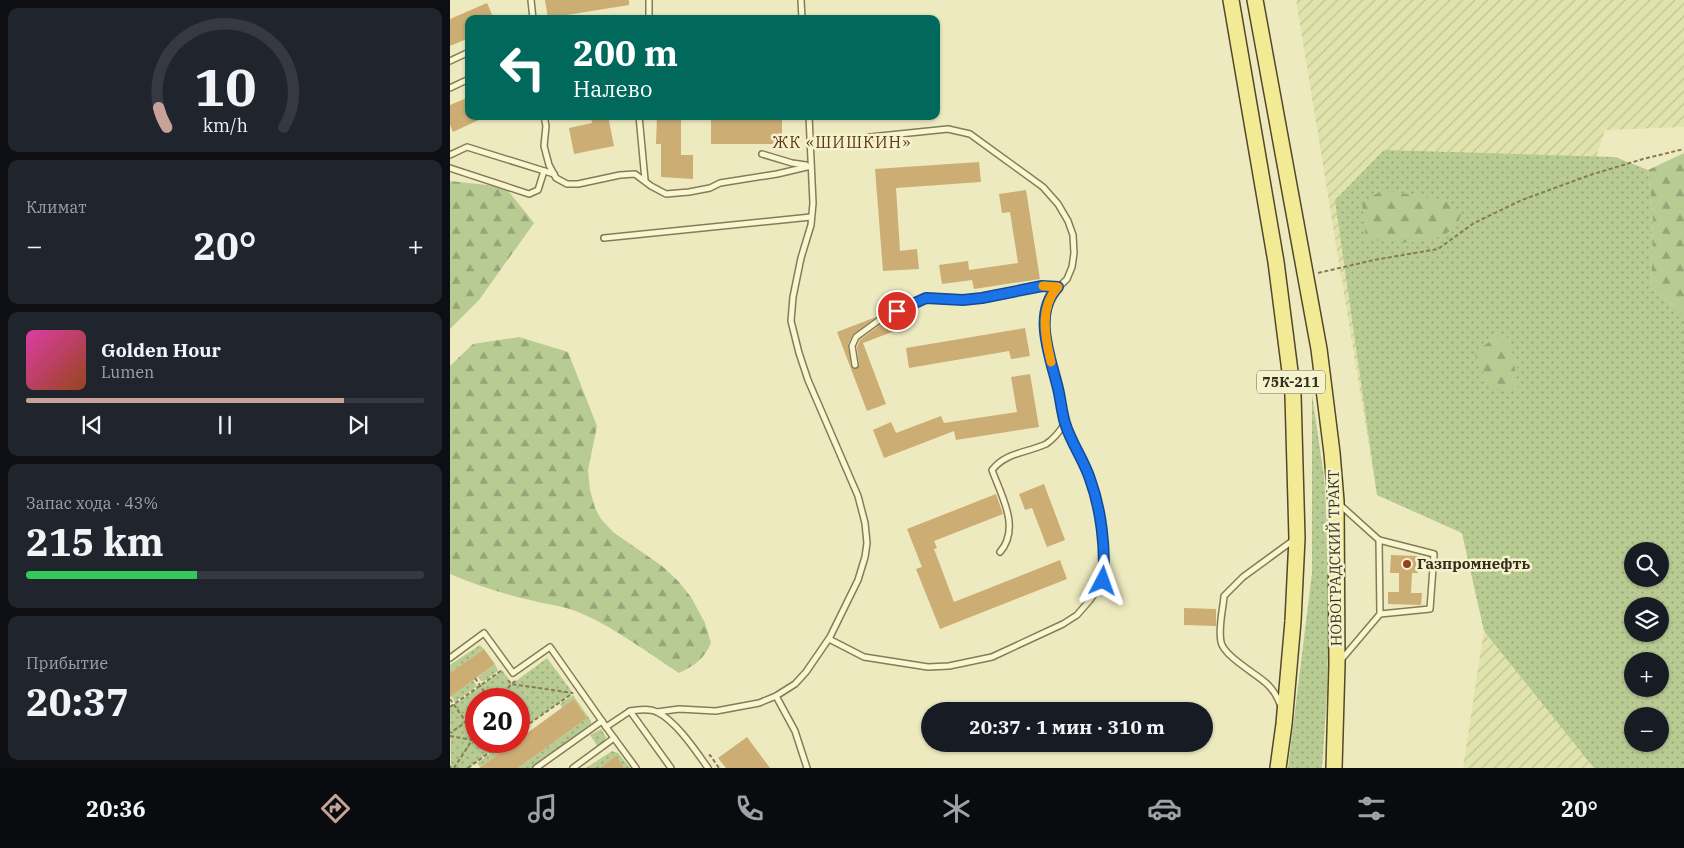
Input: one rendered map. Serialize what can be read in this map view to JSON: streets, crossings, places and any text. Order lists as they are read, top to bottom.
{
  "streets": {
    "main road": ["75К-211", "НОВОГРАДСКИЙ ТРАКТ"]
  },
  "crossings": [
    ["75К-211", "НОВОГРАДСКИЙ ТРАКТ"]
  ],
  "districts": ["ЖК «ШИШКИН»"],
  "places": ["Газпромнефть"],
  "page": {
    "turn": ["200 m", "Налево"],
    "tile": [
      "Климат",
      ["Запас хода · 43%", "215 km"],
      ["Прибытие", "20:37"]
    ],
    "heat": ["−", "20°", "+"],
    "song": ["Golden Hour", "Lumen"],
    "map_buttons": ["+", "−"],
    "limit": "20",
    "trip": "20:37 · 1 мин · 310 m",
    "tabs": ["20:36", "20°"],
    "gauge": ["10", "km/h"]
  }
}
